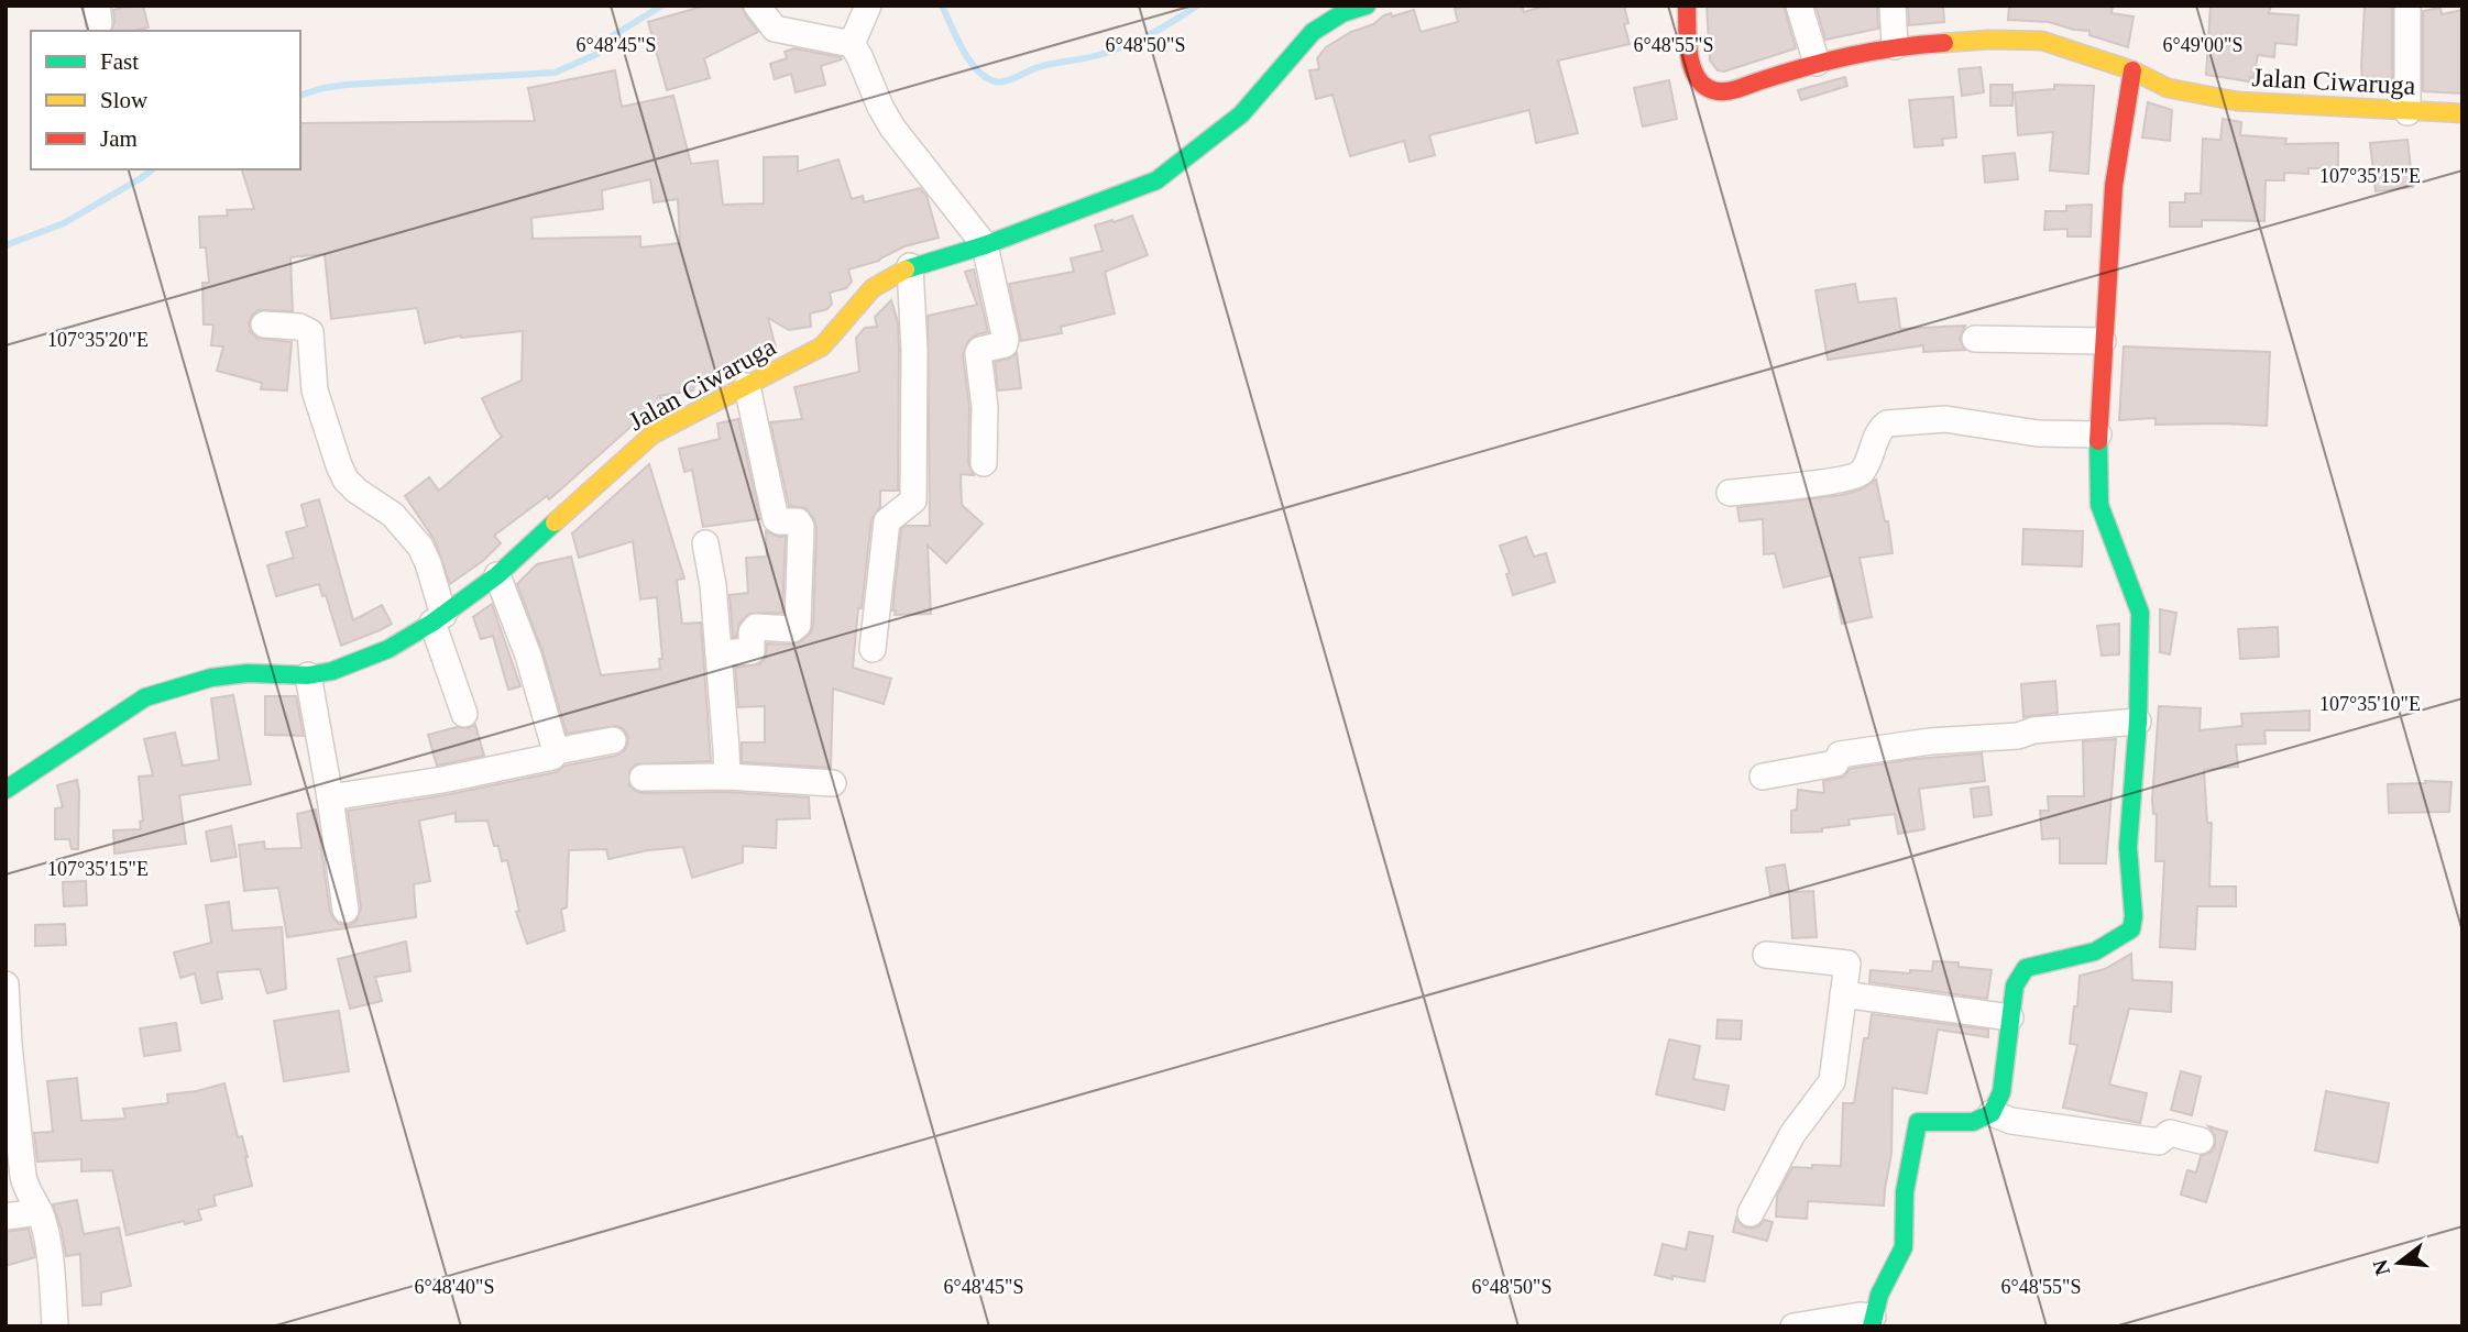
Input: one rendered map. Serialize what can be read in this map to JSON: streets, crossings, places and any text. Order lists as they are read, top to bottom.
{
  "streets": {
    "street": ["Jalan Ciwaruga"]
  },
  "legend": ["Fast", "Slow", "Jam"],
  "north": "left",
  "coordinates": [
    "6°48'45\"S",
    "6°48'50\"S",
    "6°48'55\"S",
    "6°49'00\"S",
    "107°35'15\"E",
    "107°35'20\"E",
    "107°35'10\"E",
    "6°48'40\"S"
  ]
}
